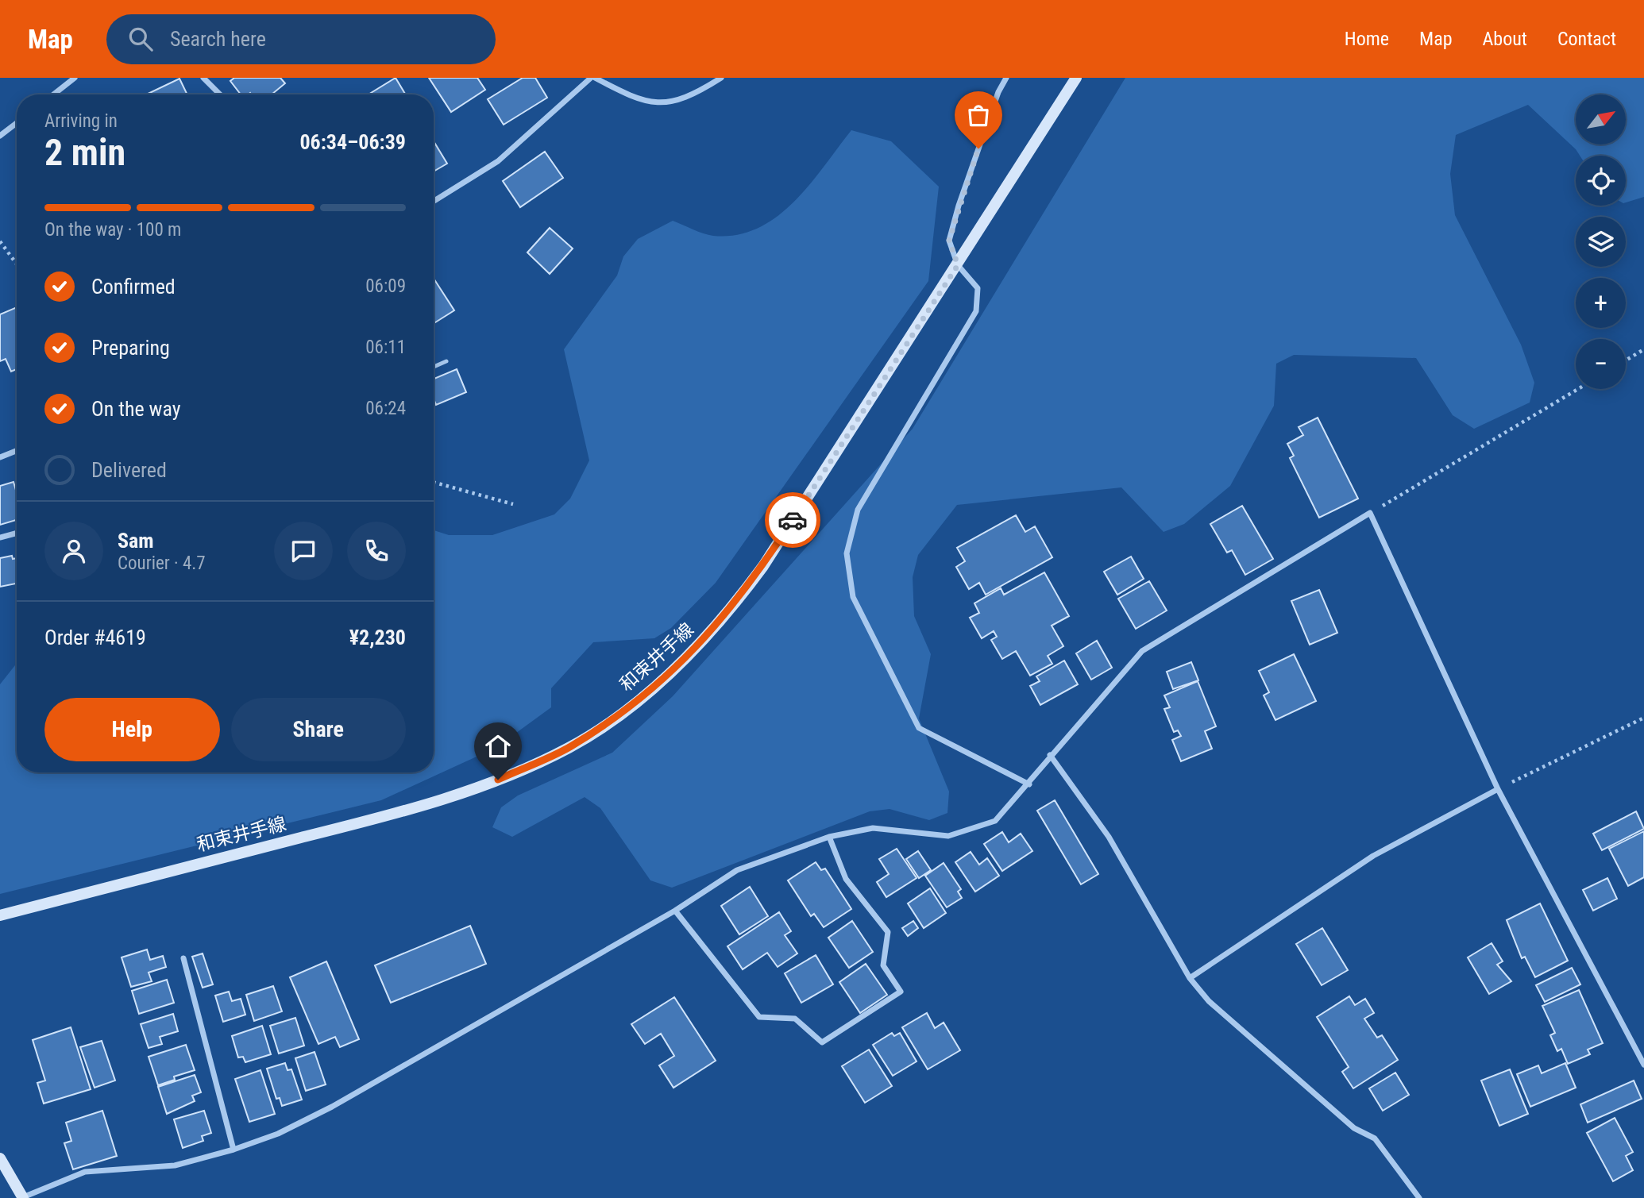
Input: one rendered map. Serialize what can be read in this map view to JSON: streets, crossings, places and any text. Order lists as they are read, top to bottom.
{
  "streets": {
    "main road": ["和束井手線"]
  },
  "north": "top right",
  "page": {
    "header": "Map",
    "search": "Search here",
    "nav": [
      "Home",
      "Map",
      "About",
      "Contact"
    ],
    "map_buttons": ["+", "−"],
    "heading": ["2 min", "Arriving in", "06:34–06:39"],
    "panel": [
      "Sam",
      "Courier · 4.7",
      "Order #4619",
      "¥2,230"
    ],
    "bar": "On the way · 100 m",
    "list": [
      ["Confirmed", "06:09"],
      ["Preparing", "06:11"],
      ["On the way", "06:24"],
      "Delivered"
    ],
    "buttons": ["Help", "Share"]
  }
}
